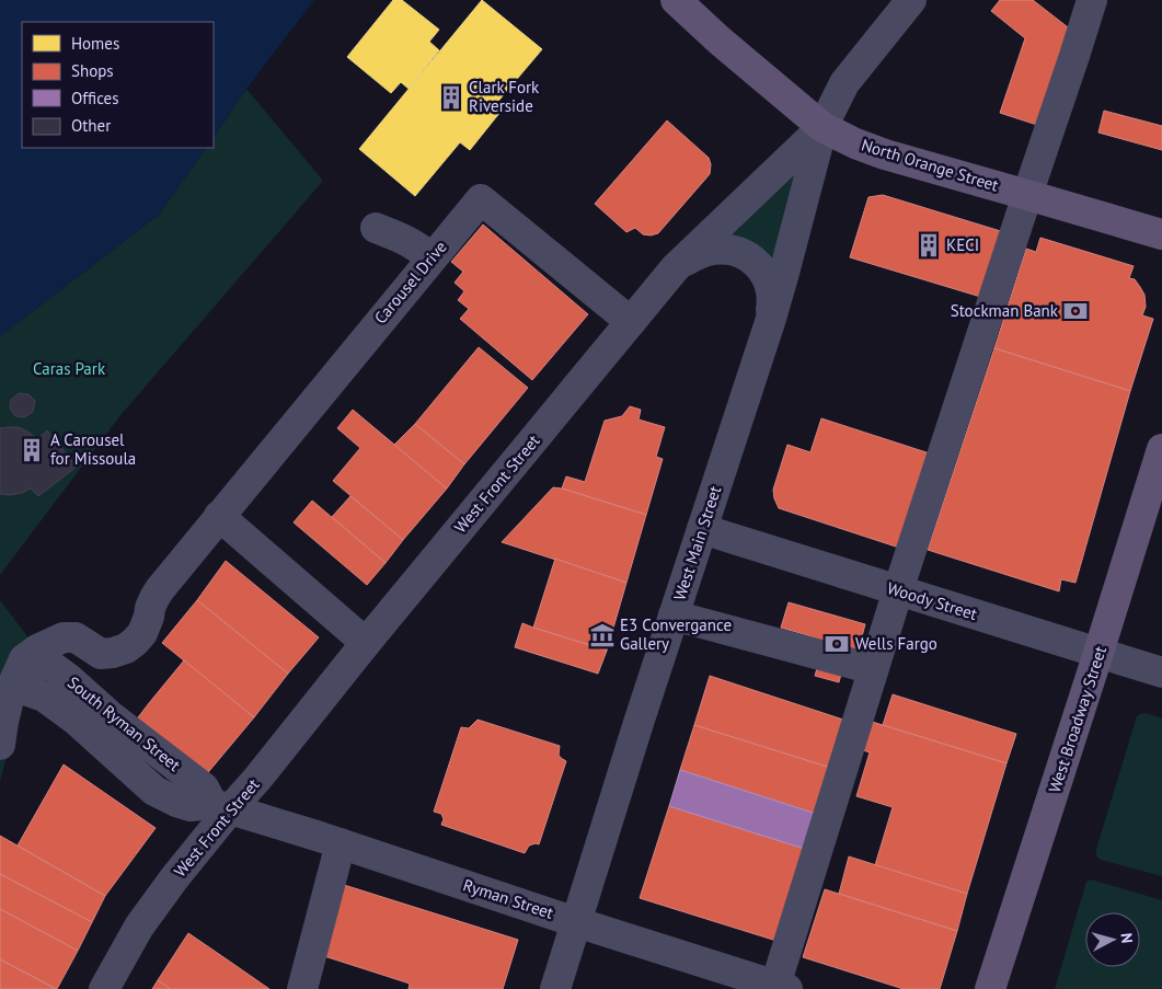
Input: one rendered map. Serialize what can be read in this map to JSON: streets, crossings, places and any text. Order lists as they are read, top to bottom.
{
  "streets": {
    "main road": ["North Orange Street", "West Broadway Street"],
    "street": [
      "Carousel Drive",
      "West Front Street",
      "West Main Street",
      "Woody Street",
      "South Ryman Street",
      "Ryman Street"
    ]
  },
  "crossings": [
    ["North Orange Street", "West Front Street"],
    ["North Orange Street", "West Main Street"],
    ["Carousel Drive", "West Front Street"],
    ["Carousel Drive", "South Ryman Street"],
    ["West Front Street", "West Main Street"],
    ["West Front Street", "South Ryman Street"],
    ["West Front Street", "Ryman Street"],
    ["West Main Street", "Woody Street"],
    ["West Main Street", "Ryman Street"],
    ["Woody Street", "West Broadway Street"],
    ["South Ryman Street", "Ryman Street"]
  ],
  "parks": ["Caras Park"],
  "places": {
    "building": ["Clark Fork Riverside", "KECI", "A Carousel for Missoula"],
    "bank": ["Stockman Bank", "Wells Fargo"],
    "museum": ["E3 Convergance Gallery"]
  },
  "legend": [
    "Homes",
    "Shops",
    "Offices",
    "Other"
  ],
  "north": "right"
}
